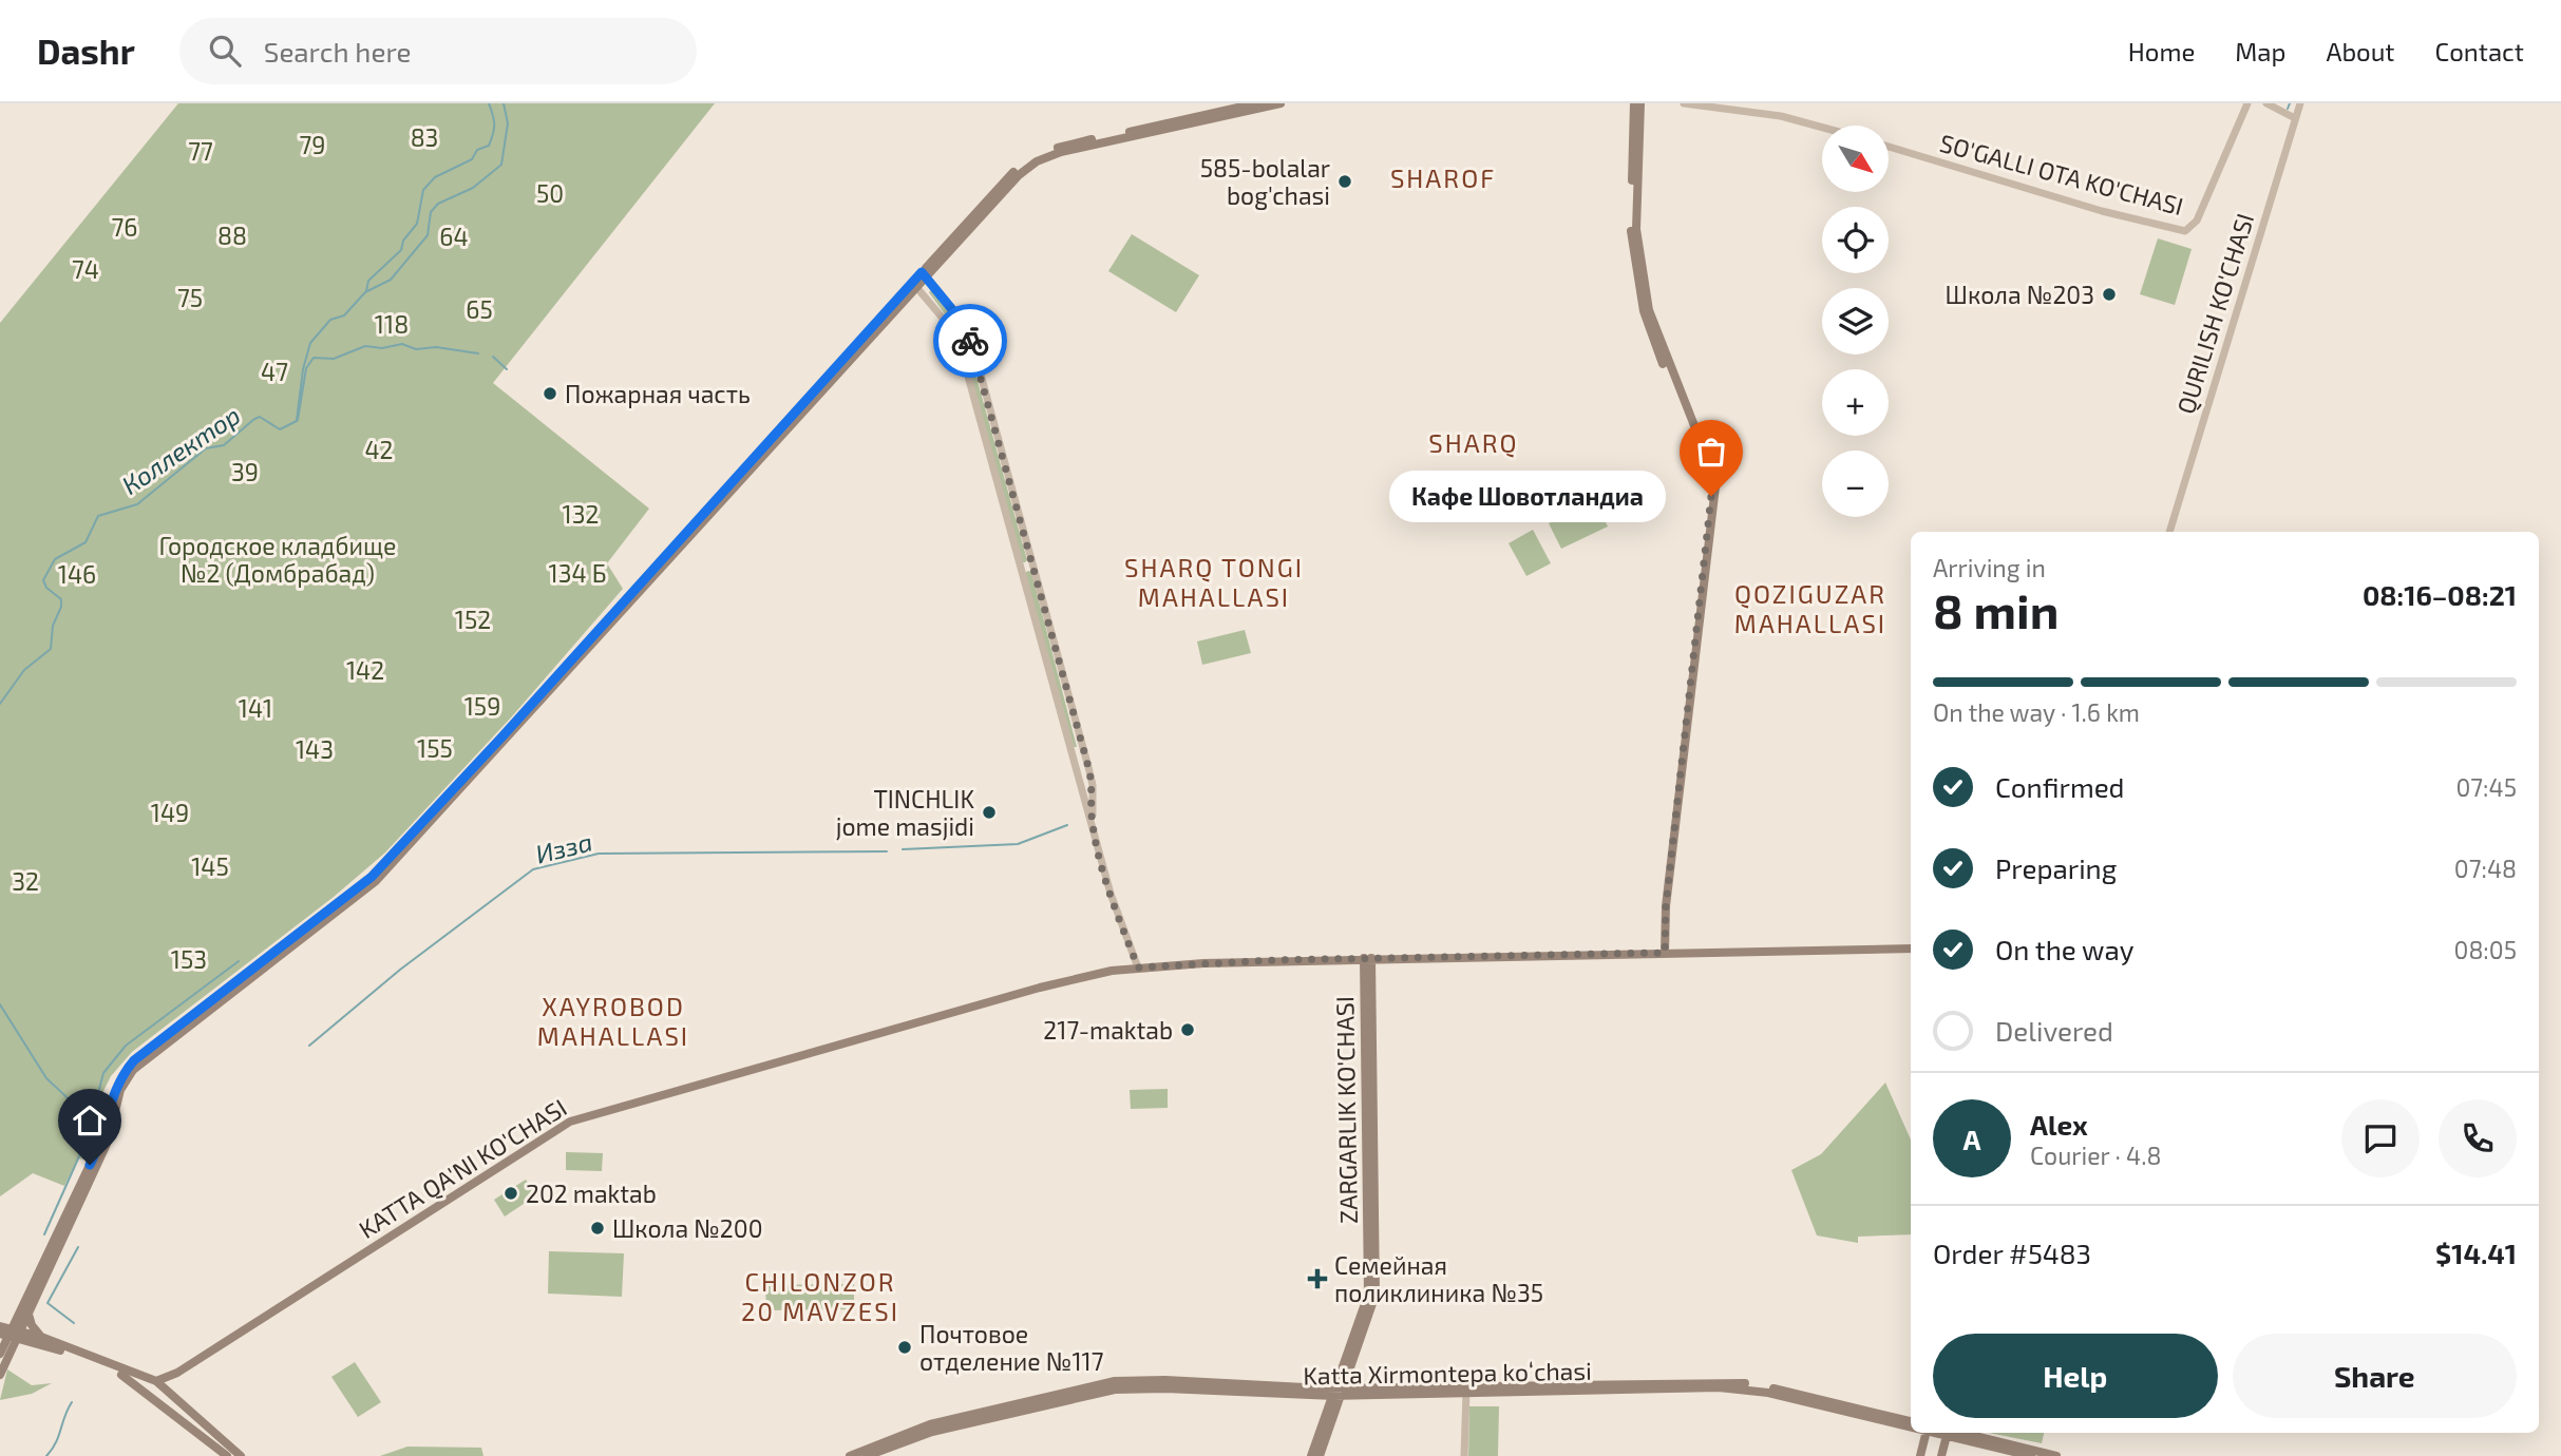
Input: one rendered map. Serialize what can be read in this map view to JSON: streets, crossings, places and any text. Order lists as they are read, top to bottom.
{
  "streets": {
    "main road": ["ZARGARLIK KO'CHASI", "KATTA QA'NI KO'CHASI", "Katta Xirmontepa koʻchasi"],
    "street": ["SO'GALLI OTA KO'CHASI", "QURILISH KO'CHASI"]
  },
  "crossings": [
    ["ZARGARLIK KO'CHASI", "KATTA QA'NI KO'CHASI"],
    ["ZARGARLIK KO'CHASI", "Katta Xirmontepa koʻchasi"]
  ],
  "districts": [
    "SHAROF",
    "SHARQ",
    "SHARQ TONGI MAHALLASI",
    "QOZIGUZAR MAHALLASI",
    "XAYROBOD MAHALLASI",
    "CHILONZOR 20 MAVZESI"
  ],
  "water": ["Коллектор", "Изза"],
  "parks": [
    "83",
    "79",
    "77",
    "50",
    "76",
    "88",
    "64",
    "74",
    "75",
    "65",
    "118",
    "47",
    "42",
    "39",
    "132",
    "Городское кладбище №2 (Домбрабад)",
    "134 Б",
    "146",
    "152",
    "142",
    "159",
    "141",
    "155",
    "143",
    "149",
    "145",
    "32",
    "153"
  ],
  "places": {
    "other": [
      "585-bolalar bog'chasi",
      "Школа №203",
      "Пожарная часть",
      "Кафе Шовотландиа",
      "TINCHLIK jome masjidi",
      "217-maktab",
      "202 maktab",
      "Школа №200",
      "Почтовое отделение №117"
    ],
    "health": ["Семейная поликлиника №35"]
  },
  "north": "bottom right",
  "page": {
    "header": "Dashr",
    "search": "Search here",
    "nav": [
      "Home",
      "Map",
      "About",
      "Contact"
    ],
    "map_buttons": ["+", "−"],
    "bubble": "Кафе Шовотландиа",
    "heading": ["8 min", "Arriving in", "08:16–08:21"],
    "panel": [
      "Alex",
      "Courier · 4.8",
      "Order #5483",
      "$14.41"
    ],
    "bar": "On the way · 1.6 km",
    "list": [
      ["Confirmed", "07:45"],
      ["Preparing", "07:48"],
      ["On the way", "08:05"],
      "Delivered"
    ],
    "round": "A",
    "buttons": ["Help", "Share"]
  }
}
